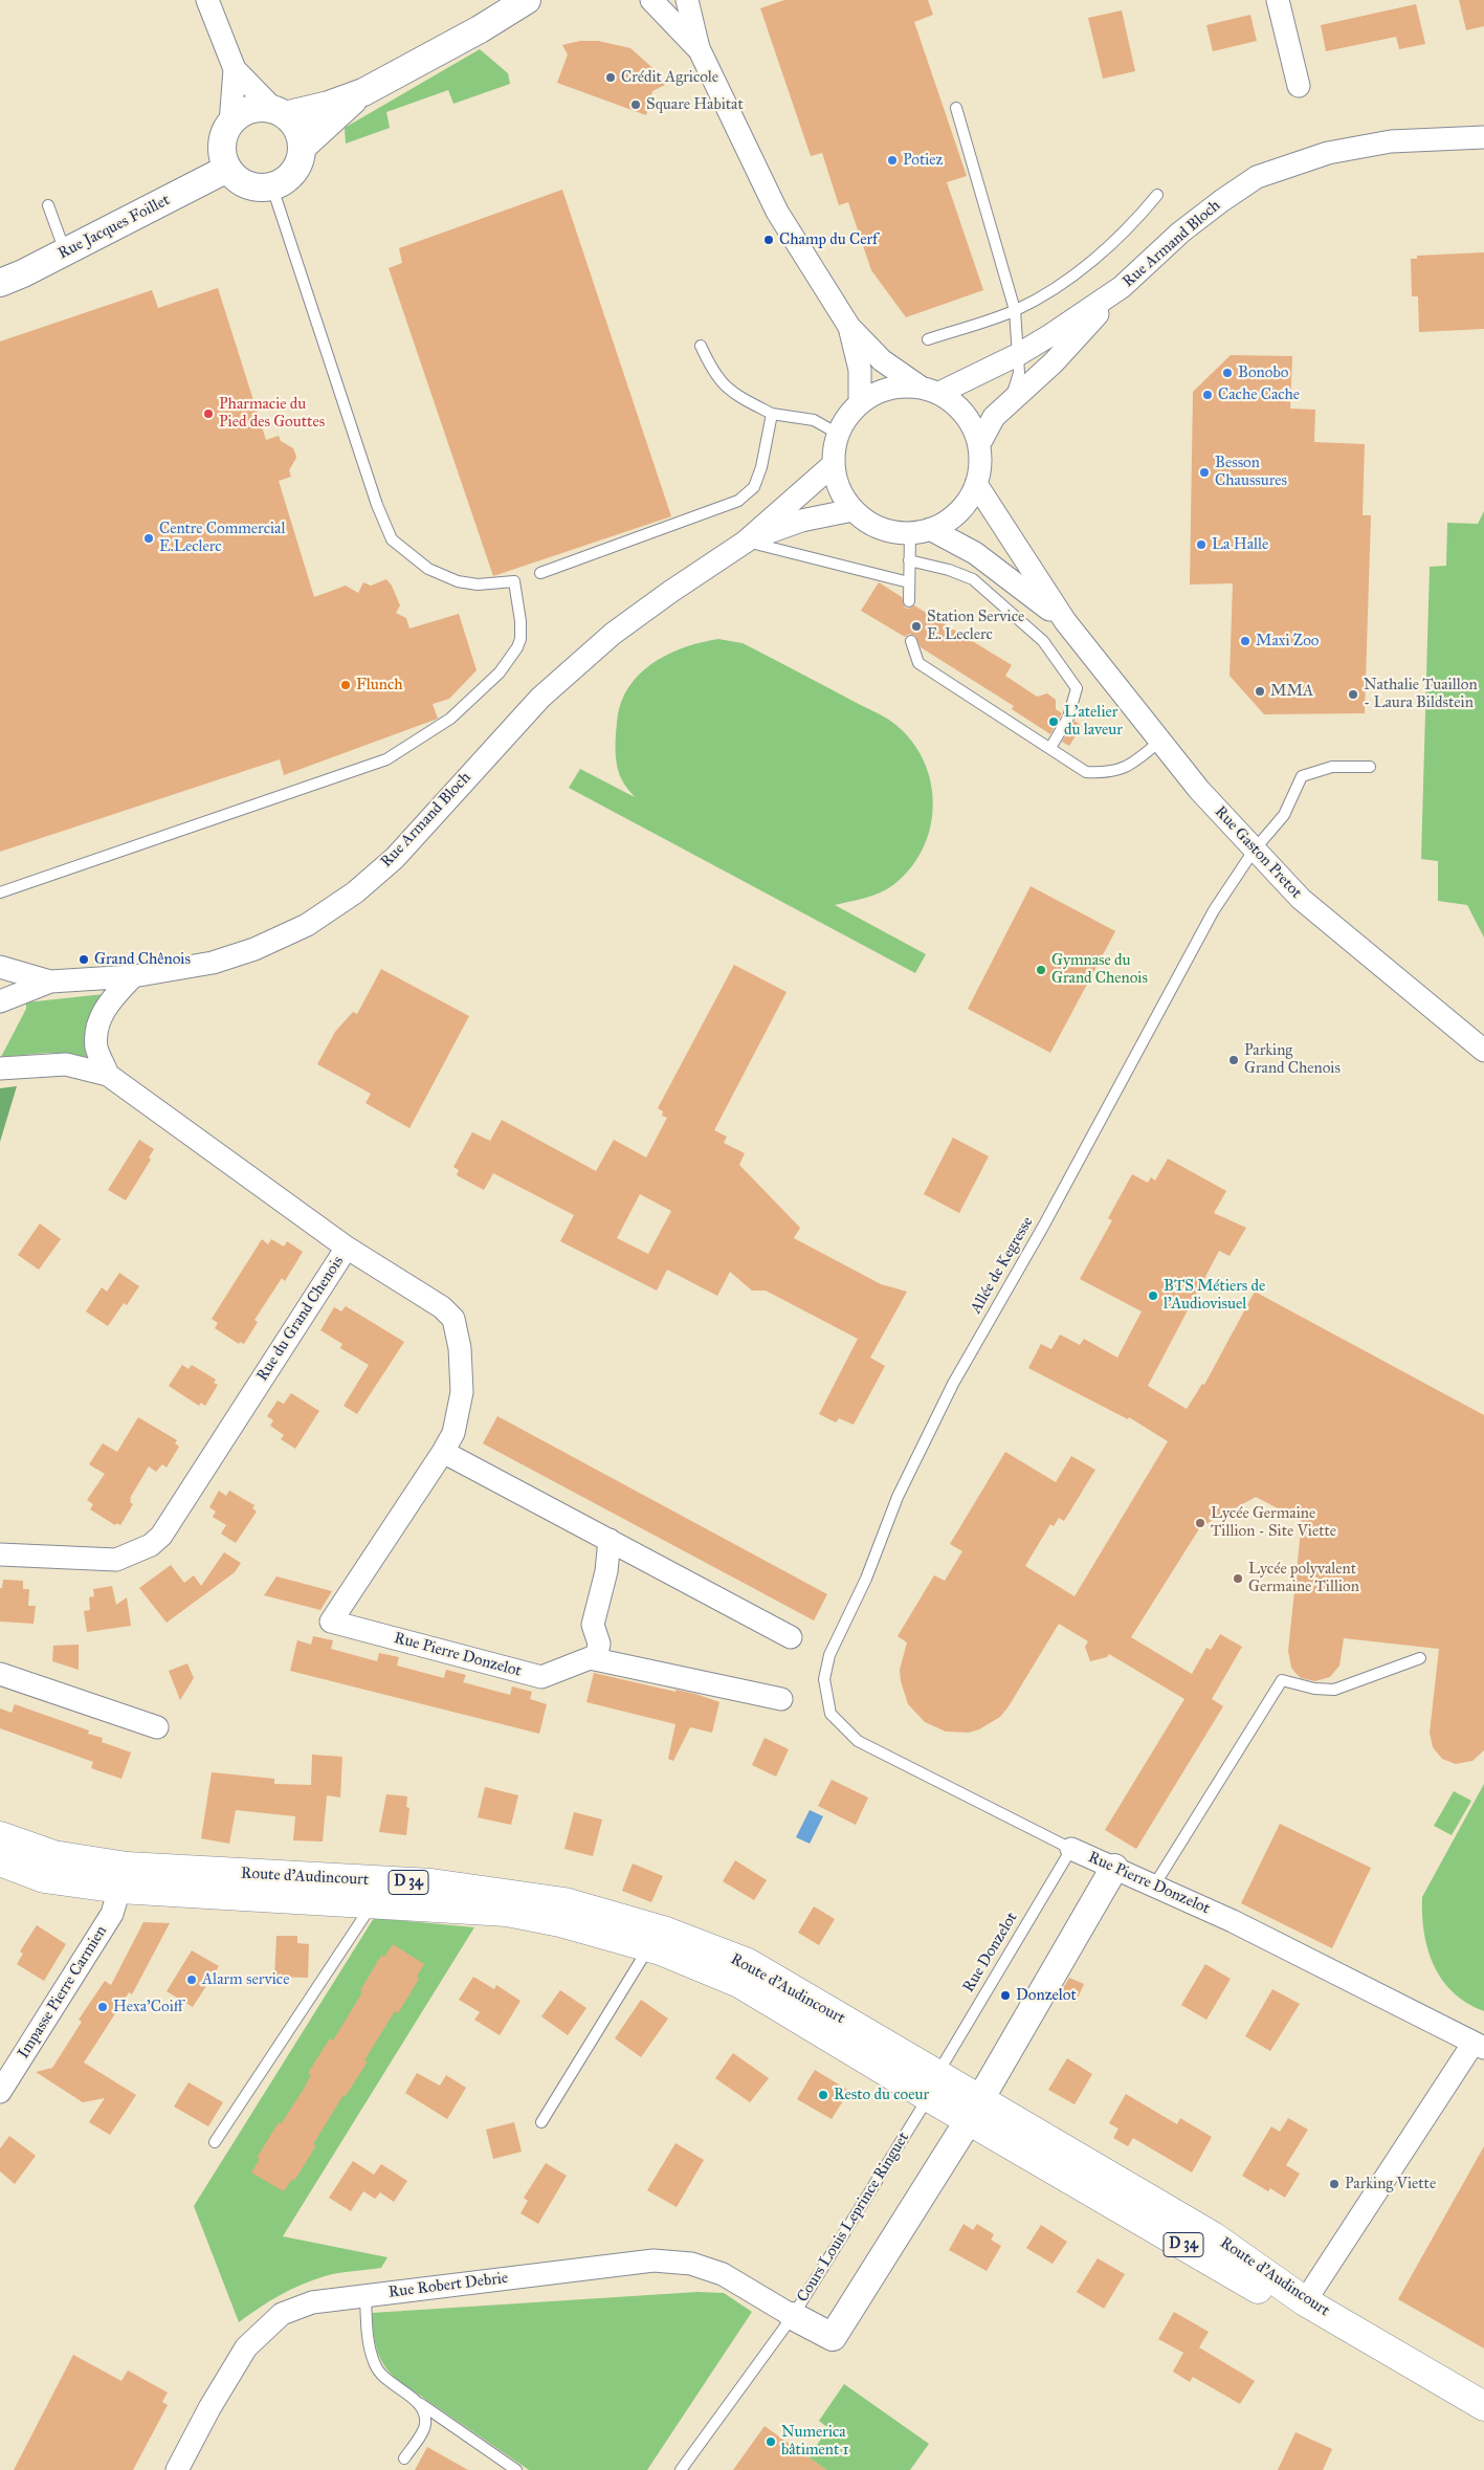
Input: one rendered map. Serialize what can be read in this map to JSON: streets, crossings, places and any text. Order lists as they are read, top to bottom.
{
  "streets": {
    "main road": ["Route d'Audincourt", "D 34"],
    "street": [
      "Rue Jacques Foillet",
      "Rue Armand Bloch",
      "Rue Gaston Pretot",
      "Rue du Grand Chenois",
      "Rue Pierre Donzelot",
      "Impasse Pierre Carmien",
      "Cours Louis Leprince Ringuet",
      "Rue Robert Debrie"
    ],
    "lane": ["Allée de Kegresse", "Rue Donzelot"]
  },
  "crossings": [
    ["Rue Armand Bloch", "Rue Gaston Pretot"],
    ["Rue Gaston Pretot", "Allée de Kegresse"],
    ["Allée de Kegresse", "Rue Pierre Donzelot"],
    ["Rue du Grand Chenois", "Rue Pierre Donzelot"],
    ["Rue Pierre Donzelot", "Rue Donzelot"],
    ["Route d'Audincourt", "Rue Donzelot"],
    ["Route d'Audincourt", "Impasse Pierre Carmien"],
    ["Route d'Audincourt", "Cours Louis Leprince Ringuet"],
    ["Rue Donzelot", "Cours Louis Leprince Ringuet"],
    ["Cours Louis Leprince Ringuet", "Rue Robert Debrie"]
  ],
  "places": [
    "Crédit Agricole",
    "Square Habitat",
    "Potiez",
    "Champ du Cerf",
    "Bonobo",
    "Cache Cache",
    "Pharmacie du Pied des Gouttes",
    "Besson Chaussures",
    "Centre Commercial E.Leclerc",
    "La Halle",
    "Station Service E. Leclerc",
    "Maxi Zoo",
    "Flunch",
    "MMA",
    "Nathalie Tuaillon - Laura Bildstein",
    "L'atelier du laveur",
    "Grand Chênois",
    "Gymnase du Grand Chenois",
    "Parking Grand Chenois",
    "BTS Métiers de l'Audiovisuel",
    "Lycée Germaine Tillion - Site Viette",
    "Lycée polyvalent Germaine Tillion",
    "Alarm service",
    "Donzelot",
    "Hexa'Coiff",
    "Resto du coeur",
    "Parking Viette",
    "Numerica bâtiment 1"
  ]
}
